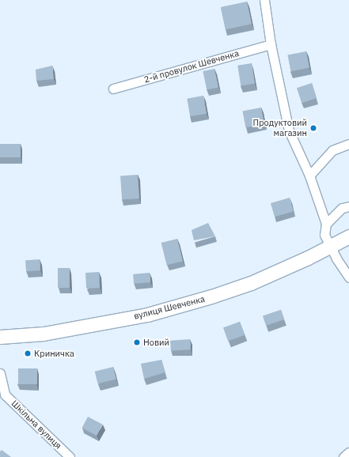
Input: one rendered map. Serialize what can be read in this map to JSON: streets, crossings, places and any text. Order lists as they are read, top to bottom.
{
  "streets": {
    "main road": ["вулиця Шевченка"],
    "street": ["2-й провулок Шевченка", "Шкільна вулиця"]
  },
  "places": ["Продуктовий магазин", "Новий", "Криничка"]
}
